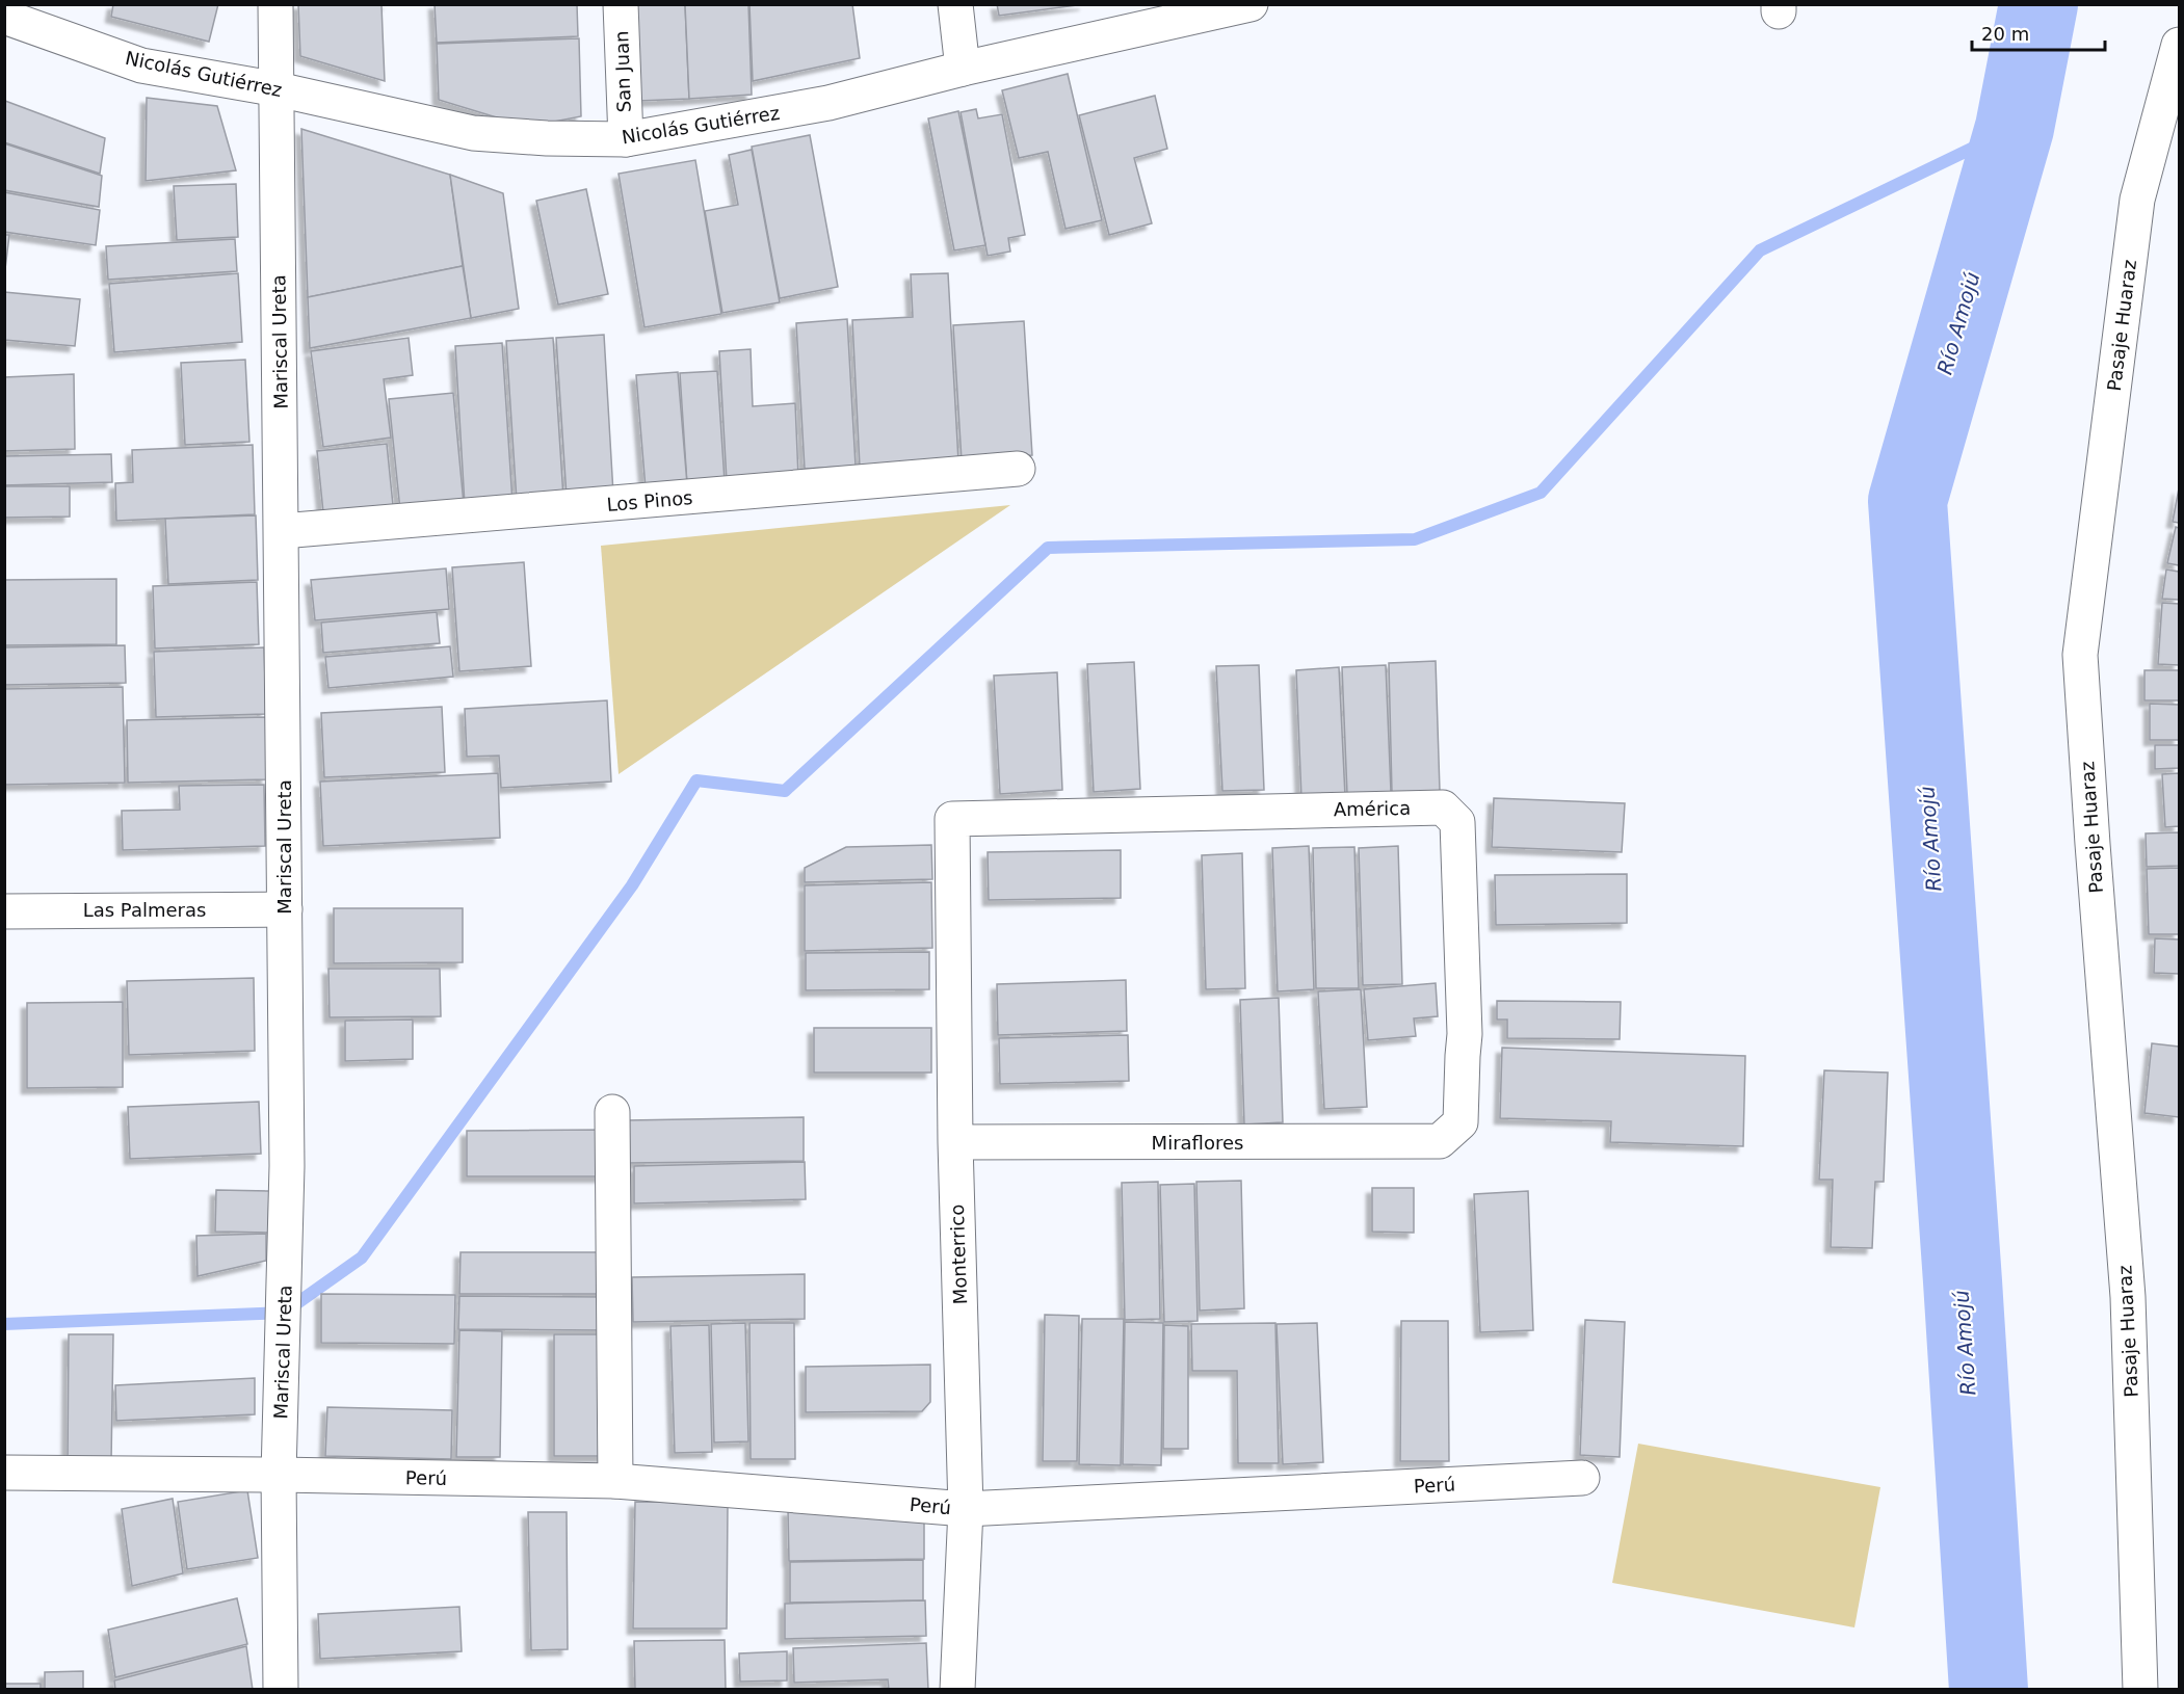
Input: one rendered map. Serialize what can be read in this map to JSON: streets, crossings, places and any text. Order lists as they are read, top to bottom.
{
  "streets": {
    "street": [
      "San Juan",
      "Nicolás Gutiérrez",
      "Pasaje Huaraz",
      "Mariscal Ureta",
      "Los Pinos",
      "América",
      "Las Palmeras",
      "Miraflores",
      "Monterrico",
      "Perú"
    ]
  },
  "crossings": [
    ["San Juan", "Nicolás Gutiérrez"],
    ["Nicolás Gutiérrez", "Mariscal Ureta"],
    ["Mariscal Ureta", "Los Pinos"],
    ["Mariscal Ureta", "Las Palmeras"],
    ["Mariscal Ureta", "Perú"],
    ["América", "Miraflores"],
    ["América", "Monterrico"],
    ["Miraflores", "Monterrico"],
    ["Monterrico", "Perú"]
  ],
  "water": ["Río Amojú"],
  "scale_bar": "20 m"
}
